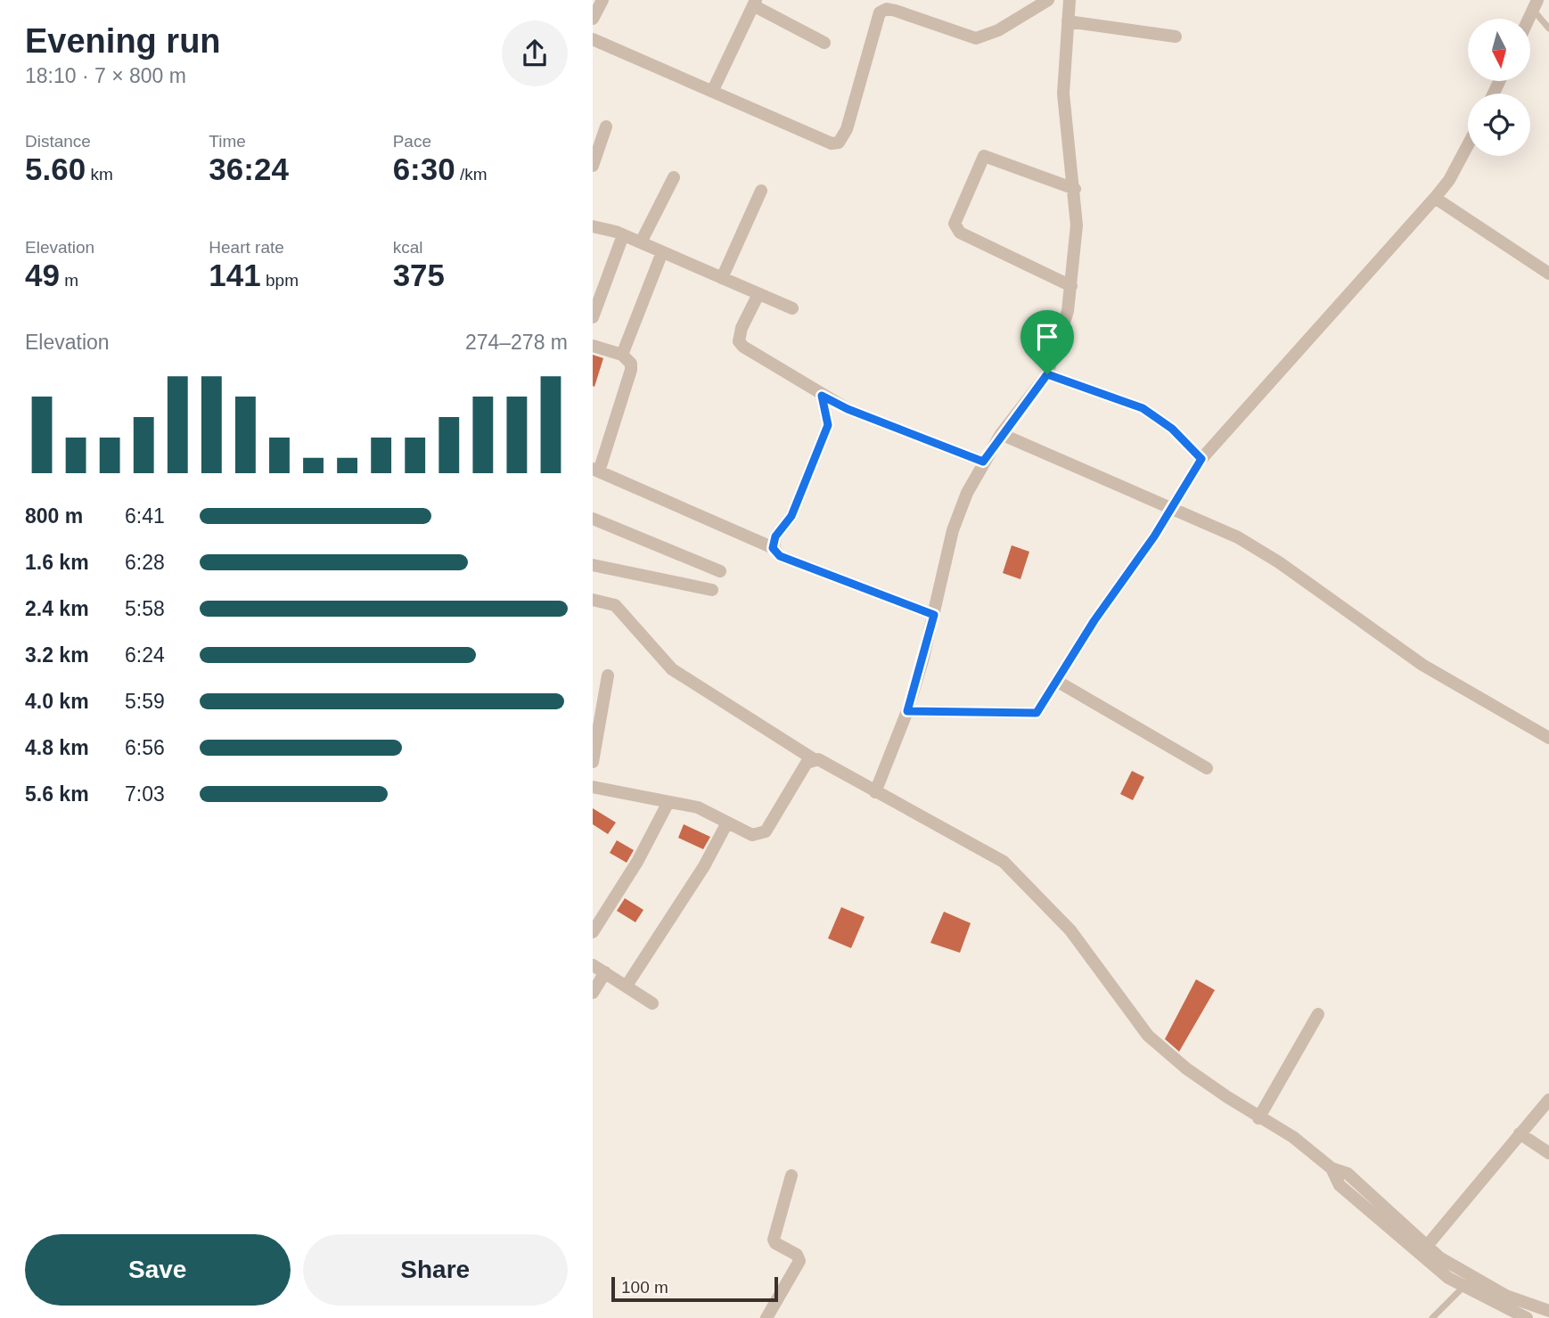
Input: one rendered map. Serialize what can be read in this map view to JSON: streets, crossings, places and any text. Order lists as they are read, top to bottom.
{
  "scale_bar": "100 m",
  "north": "bottom",
  "page": {
    "heading": ["Evening run", "18:10 · 7 × 800 m"],
    "stats": [
      ["Distance", "5.60 km"],
      ["Time", "36:24"],
      ["Pace", "6:30 /km"],
      ["Elevation", "49 m"],
      ["Heart rate", "141 bpm"],
      ["kcal", "375"]
    ],
    "chart": ["Elevation", "274–278 m"],
    "list": [
      {
        "name": "800 m",
        "note": "6:41"
      },
      {
        "name": "1.6 km",
        "note": "6:28"
      },
      {
        "name": "2.4 km",
        "note": "5:58"
      },
      {
        "name": "3.2 km",
        "note": "6:24"
      },
      {
        "name": "4.0 km",
        "note": "5:59"
      },
      {
        "name": "4.8 km",
        "note": "6:56"
      },
      {
        "name": "5.6 km",
        "note": "7:03"
      }
    ],
    "buttons": ["Save", "Share"],
    "scale": "100 m"
  }
}
